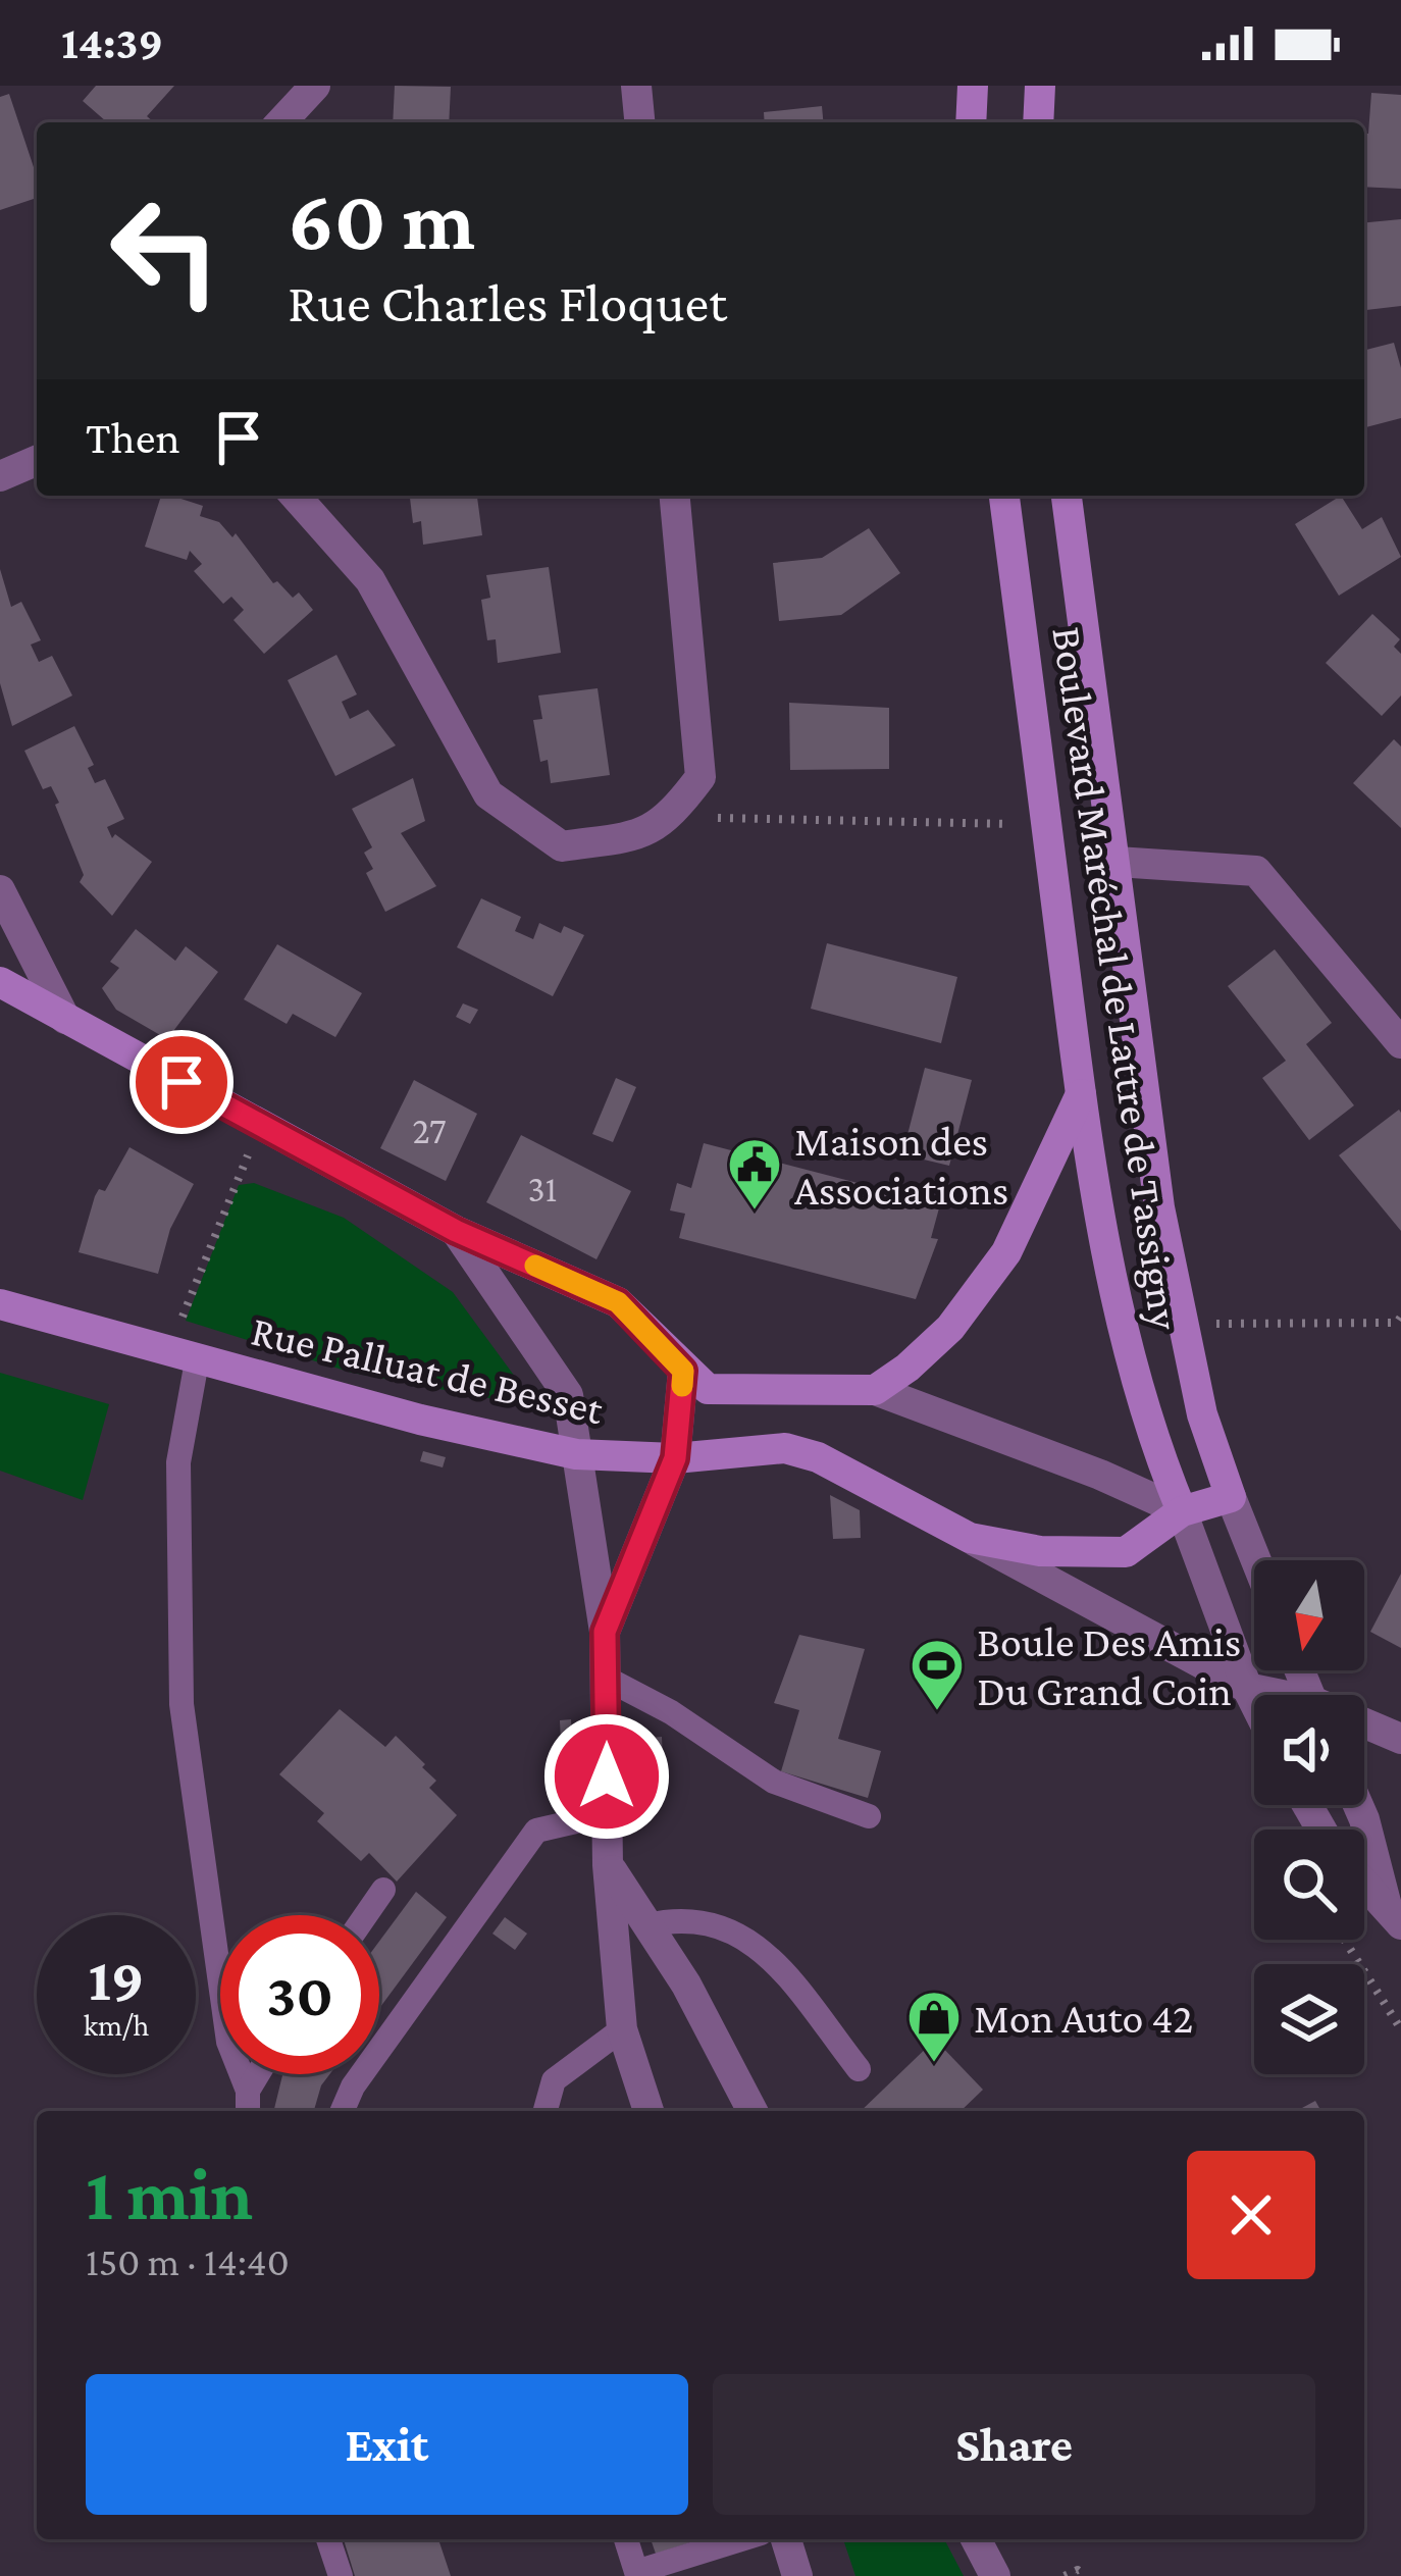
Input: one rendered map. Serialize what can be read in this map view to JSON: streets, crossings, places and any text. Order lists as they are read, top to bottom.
{
  "streets": {
    "main road": ["Boulevard Maréchal de Lattre de Tassigny", "Rue Palluat de Besset"]
  },
  "crossings": [
    ["Boulevard Maréchal de Lattre de Tassigny", "Rue Palluat de Besset"]
  ],
  "places": {
    "public building": ["Maison des Associations"],
    "sports": ["Boule Des Amis Du Grand Coin"],
    "shop": ["Mon Auto 42"]
  },
  "house_numbers": ["27", "31"],
  "north": "bottom",
  "page": {
    "status": "14:39",
    "turn": ["60 m", "Rue Charles Floquet"],
    "then": "Then",
    "speed": "19 km/h",
    "limit": "30",
    "heading": ["1 min", "150 m · 14:40"],
    "buttons": ["Exit", "Share"]
  }
}
